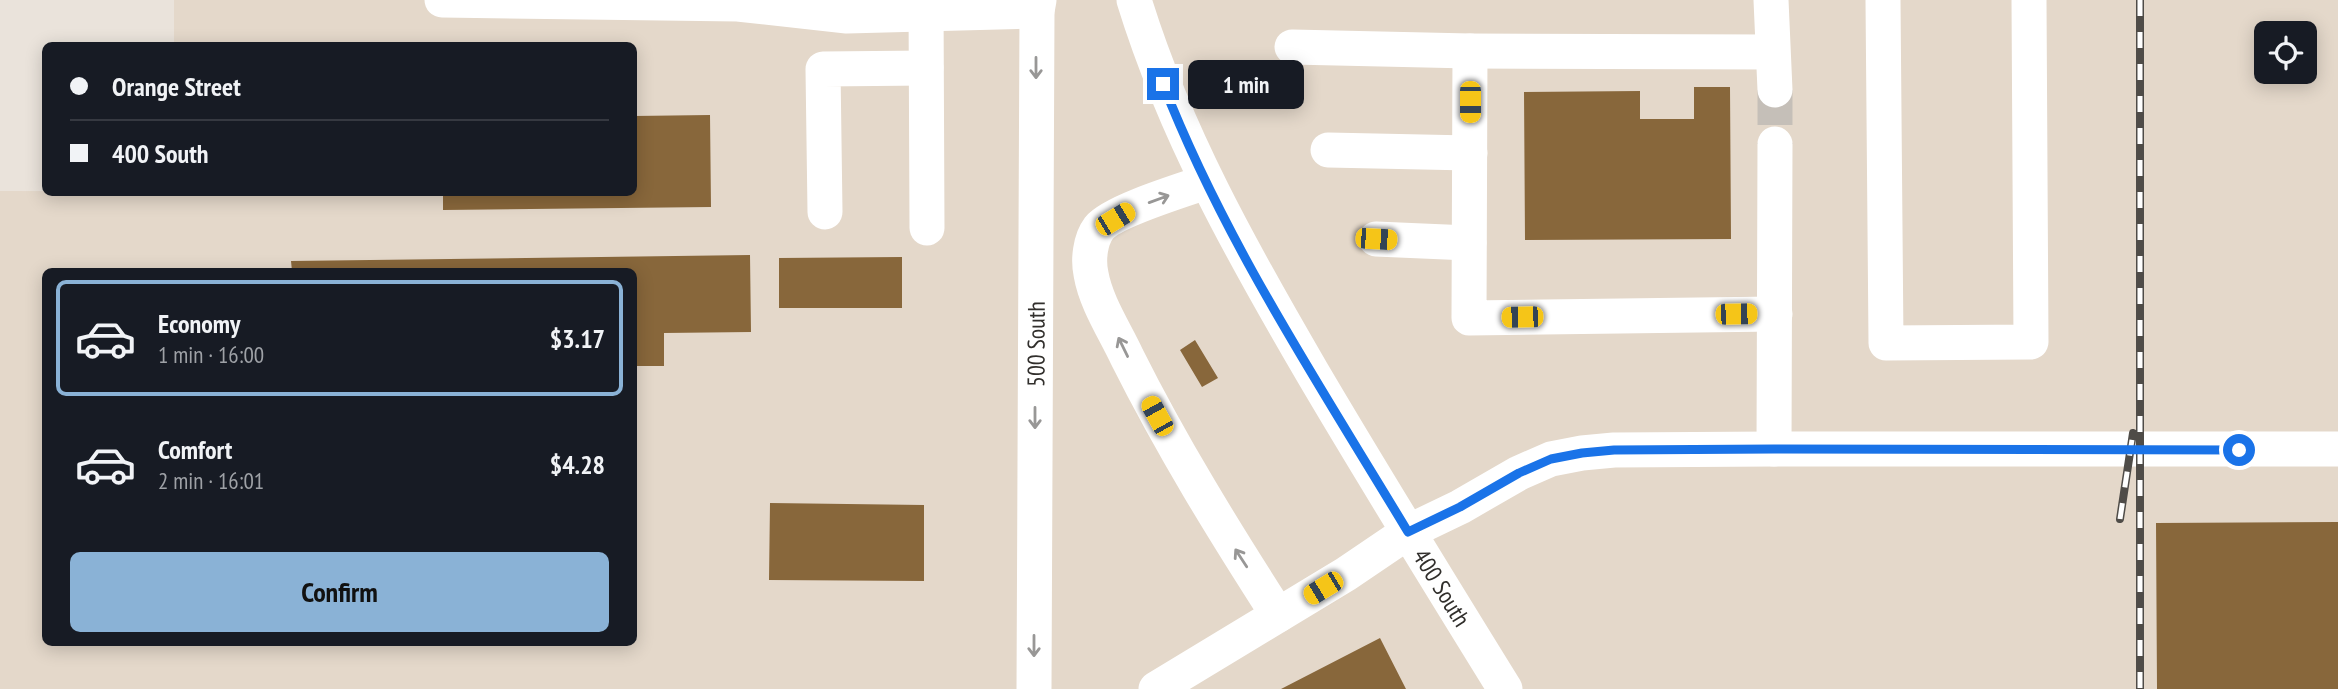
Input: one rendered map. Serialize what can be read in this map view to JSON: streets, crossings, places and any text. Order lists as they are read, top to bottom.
{
  "streets": {
    "street": ["500 South", "400 South"]
  },
  "page": {
    "banner": ["Orange Street", "400 South"],
    "bubble": "1 min",
    "list": [
      {
        "name": "Economy",
        "note": "1 min · 16:00",
        "value": "$3.17"
      },
      {
        "name": "Comfort",
        "note": "2 min · 16:01",
        "value": "$4.28"
      }
    ],
    "buttons": "Confirm"
  }
}
